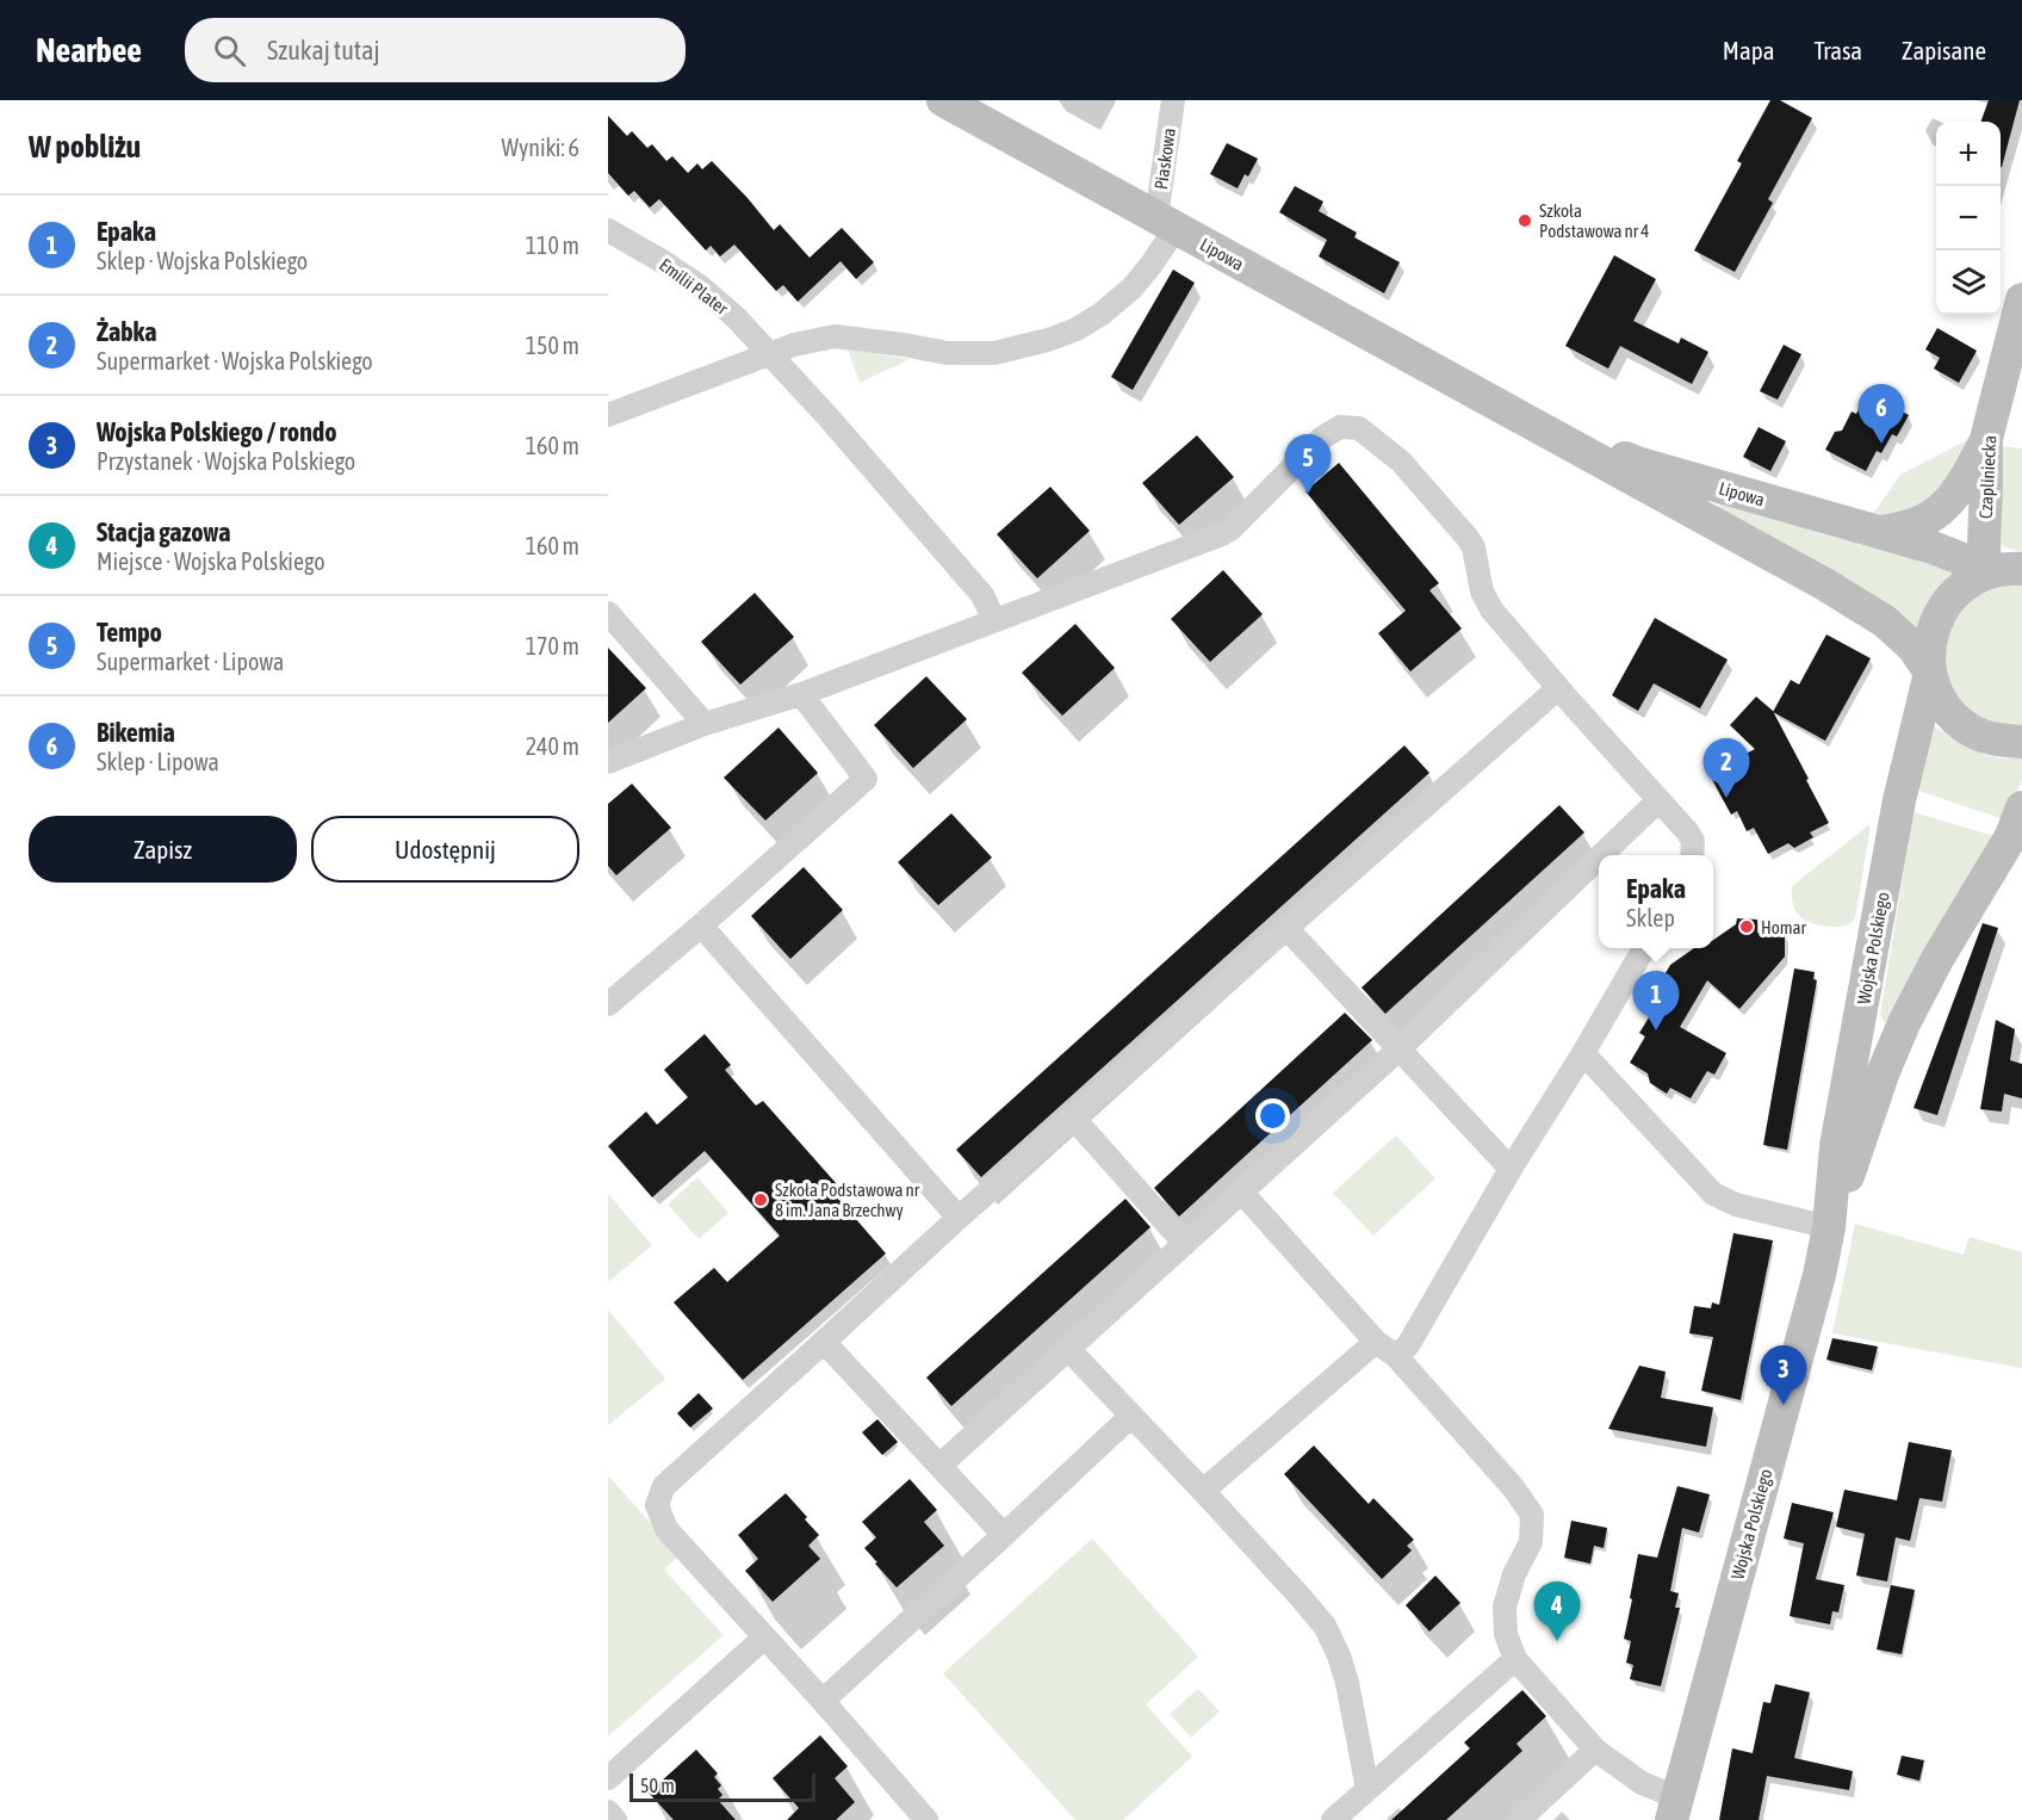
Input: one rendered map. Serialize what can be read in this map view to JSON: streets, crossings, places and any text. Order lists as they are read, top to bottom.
{
  "streets": {
    "street": [
      "Piaskowa",
      "Lipowa",
      "Emilii Plater",
      "Czapliniecka",
      "Wojska Polskiego"
    ]
  },
  "crossings": [
    ["Piaskowa", "Lipowa"],
    ["Lipowa", "Czapliniecka"],
    ["Lipowa", "Wojska Polskiego"]
  ],
  "places": ["Szkoła Podstawowa nr 4", "Homar", "Szkoła Podstawowa nr 8 im. Jana Brzechwy"],
  "scale_bar": "50 m",
  "page": {
    "header": "Nearbee",
    "search": "Szukaj tutaj",
    "nav": ["Mapa", "Trasa", "Zapisane"],
    "heading": ["W pobliżu", "Wyniki: 6"],
    "map_buttons": ["+", "−"],
    "list": [
      {
        "mark": "1",
        "name": "Epaka",
        "note": "Sklep · Wojska Polskiego",
        "value": "110 m"
      },
      {
        "mark": "2",
        "name": "Żabka",
        "note": "Supermarket · Wojska Polskiego",
        "value": "150 m"
      },
      {
        "mark": "3",
        "name": "Wojska Polskiego / rondo",
        "note": "Przystanek · Wojska Polskiego",
        "value": "160 m"
      },
      {
        "mark": "4",
        "name": "Stacja gazowa",
        "note": "Miejsce · Wojska Polskiego",
        "value": "160 m"
      },
      {
        "mark": "5",
        "name": "Tempo",
        "note": "Supermarket · Lipowa",
        "value": "170 m"
      },
      {
        "mark": "6",
        "name": "Bikemia",
        "note": "Sklep · Lipowa",
        "value": "240 m"
      }
    ],
    "pins": [
      "6",
      "5",
      "2",
      "1",
      "3",
      "4"
    ],
    "buttons": ["Zapisz", "Udostępnij"],
    "popup": ["Epaka", "Sklep"],
    "scale": "50 m"
  }
}
